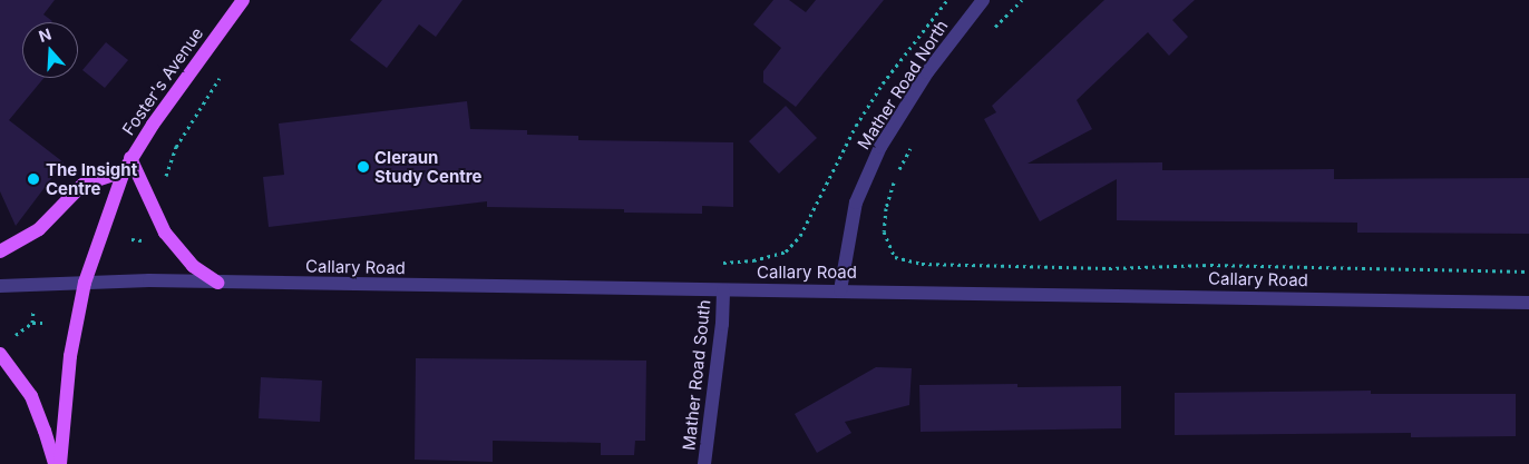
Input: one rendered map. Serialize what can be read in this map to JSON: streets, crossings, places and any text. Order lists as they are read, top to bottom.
{
  "streets": {
    "main road": ["Foster's Avenue"],
    "street": ["Mather Road North", "Callary Road", "Mather Road South"]
  },
  "crossings": [
    ["Foster's Avenue", "Callary Road"],
    ["Mather Road North", "Callary Road"],
    ["Callary Road", "Mather Road South"]
  ],
  "places": ["Cleraun Study Centre", "The Insight Centre"],
  "north": "top"
}
